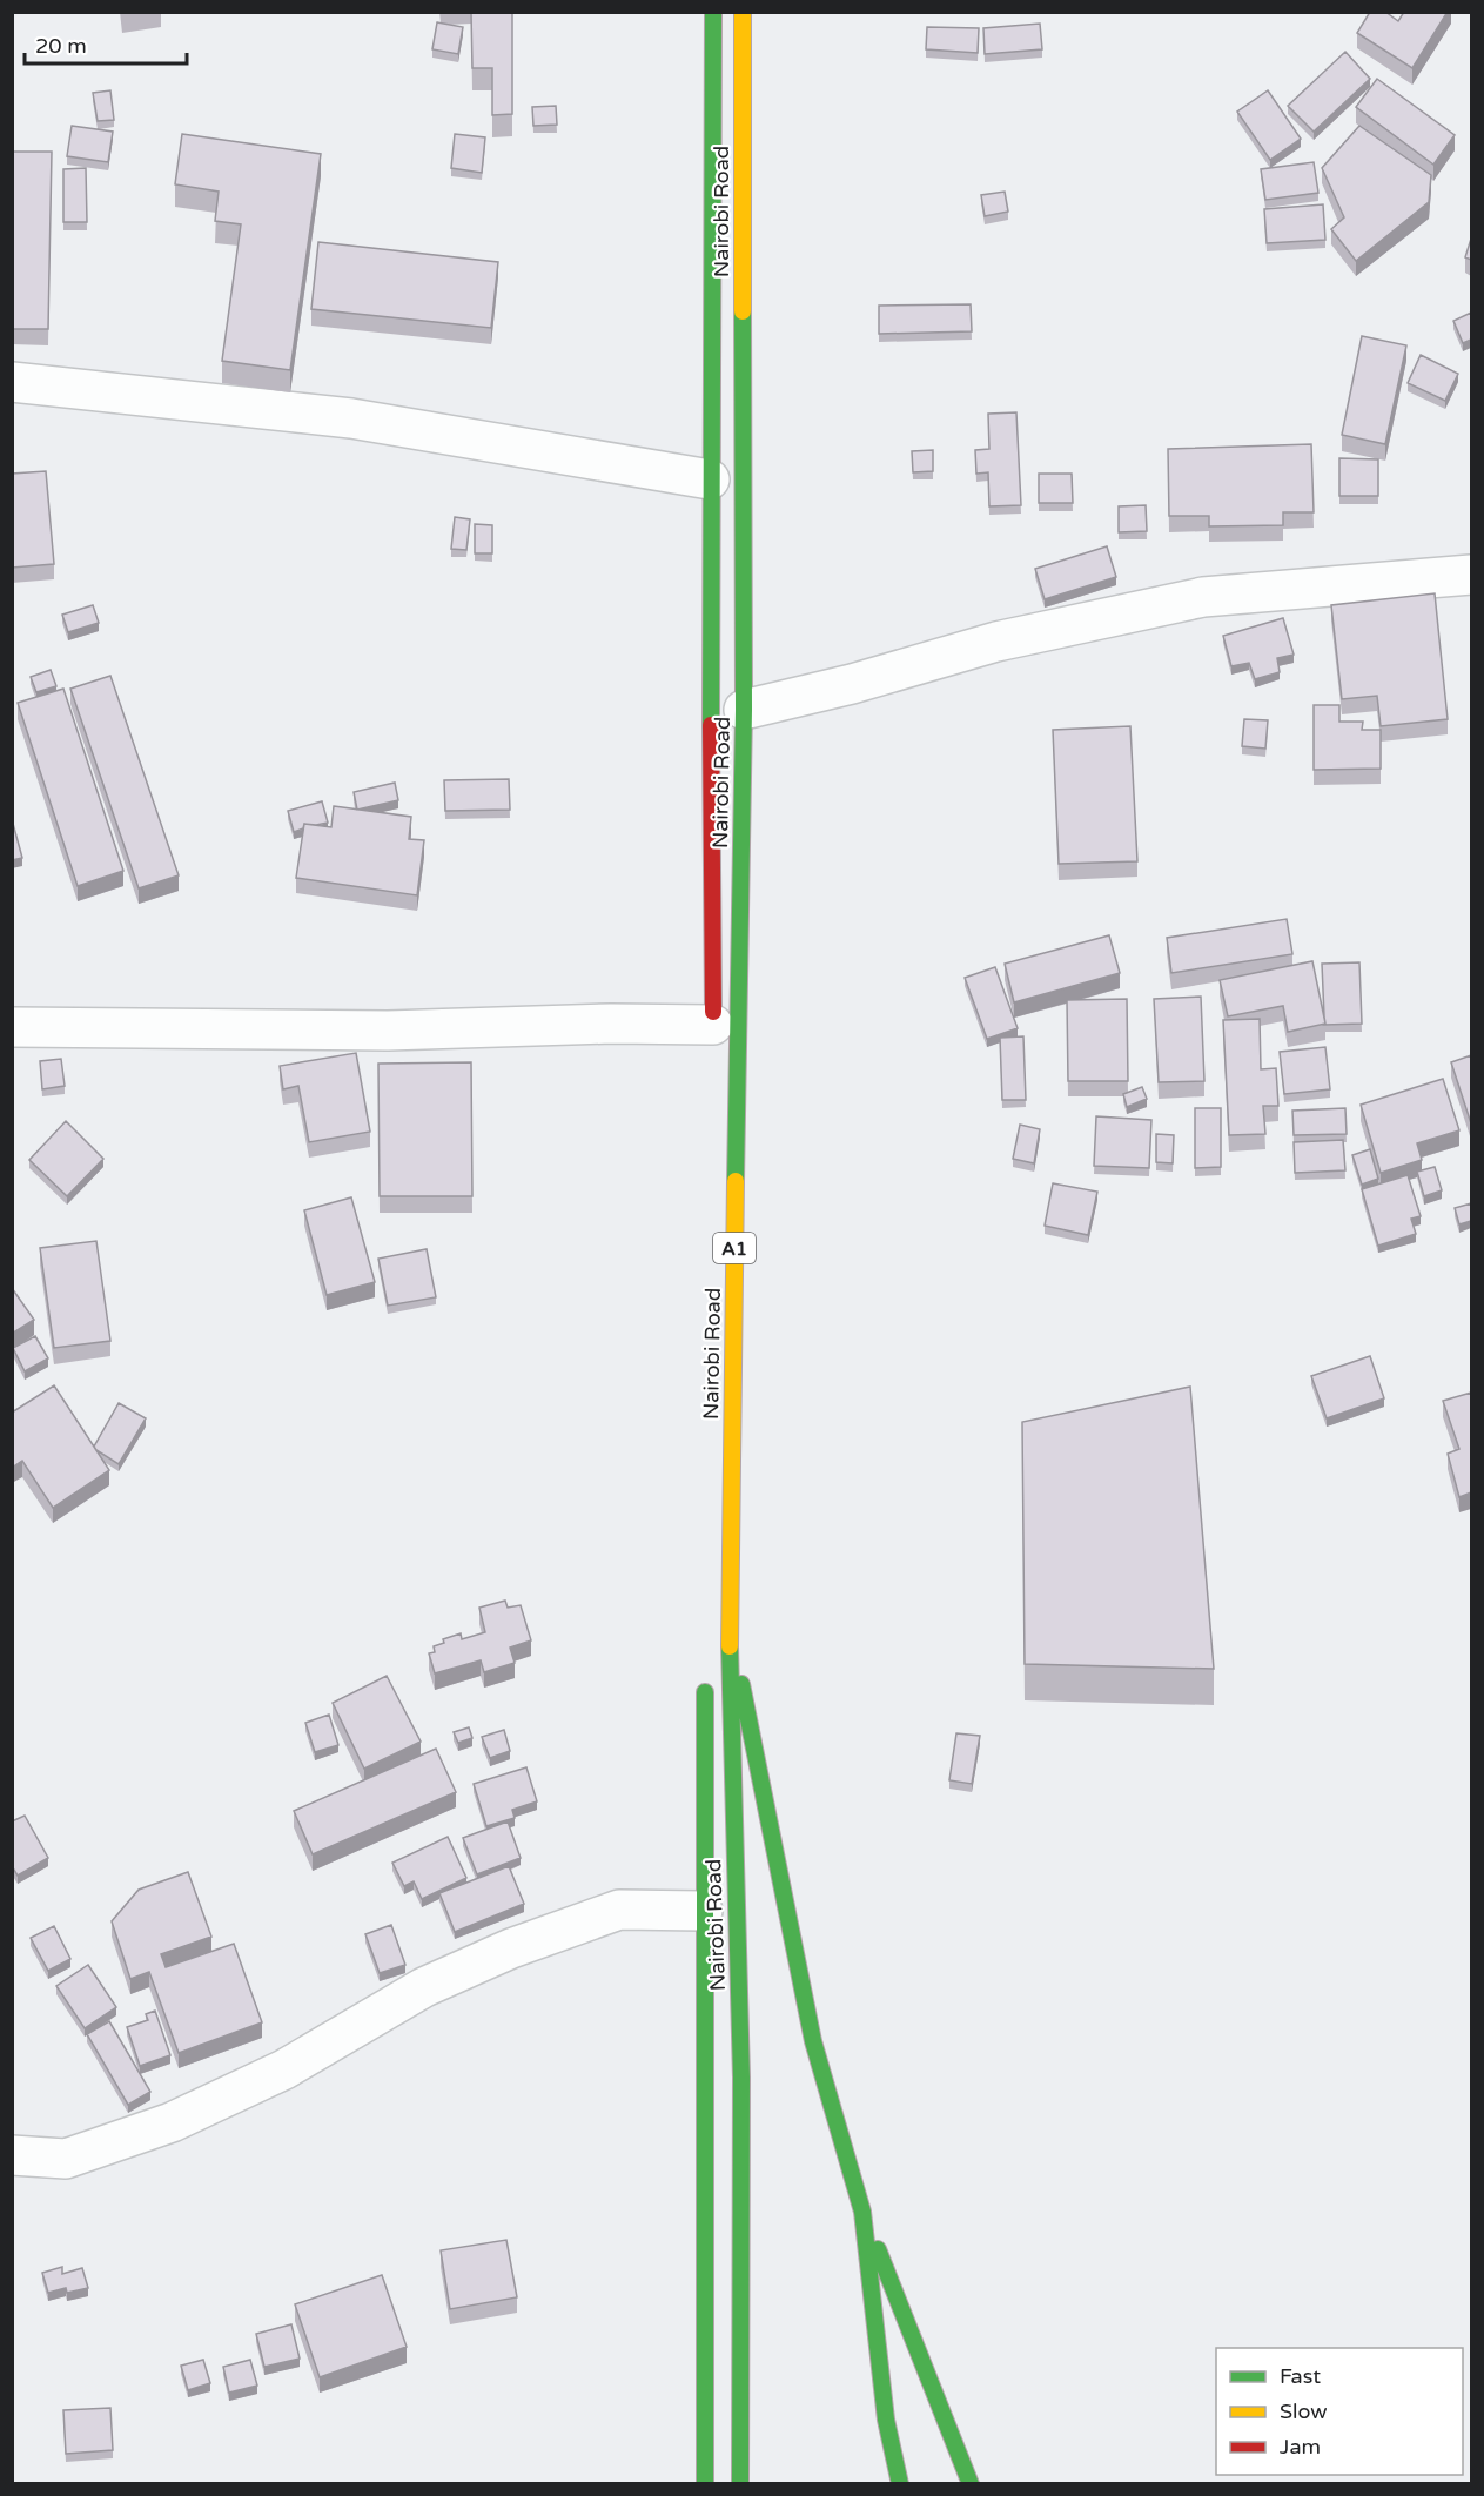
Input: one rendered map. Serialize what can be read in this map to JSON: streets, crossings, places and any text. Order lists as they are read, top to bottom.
{
  "streets": {
    "main road": ["Nairobi Road", "A1"]
  },
  "legend": ["Fast", "Slow", "Jam"],
  "scale_bar": "20 m"
}
